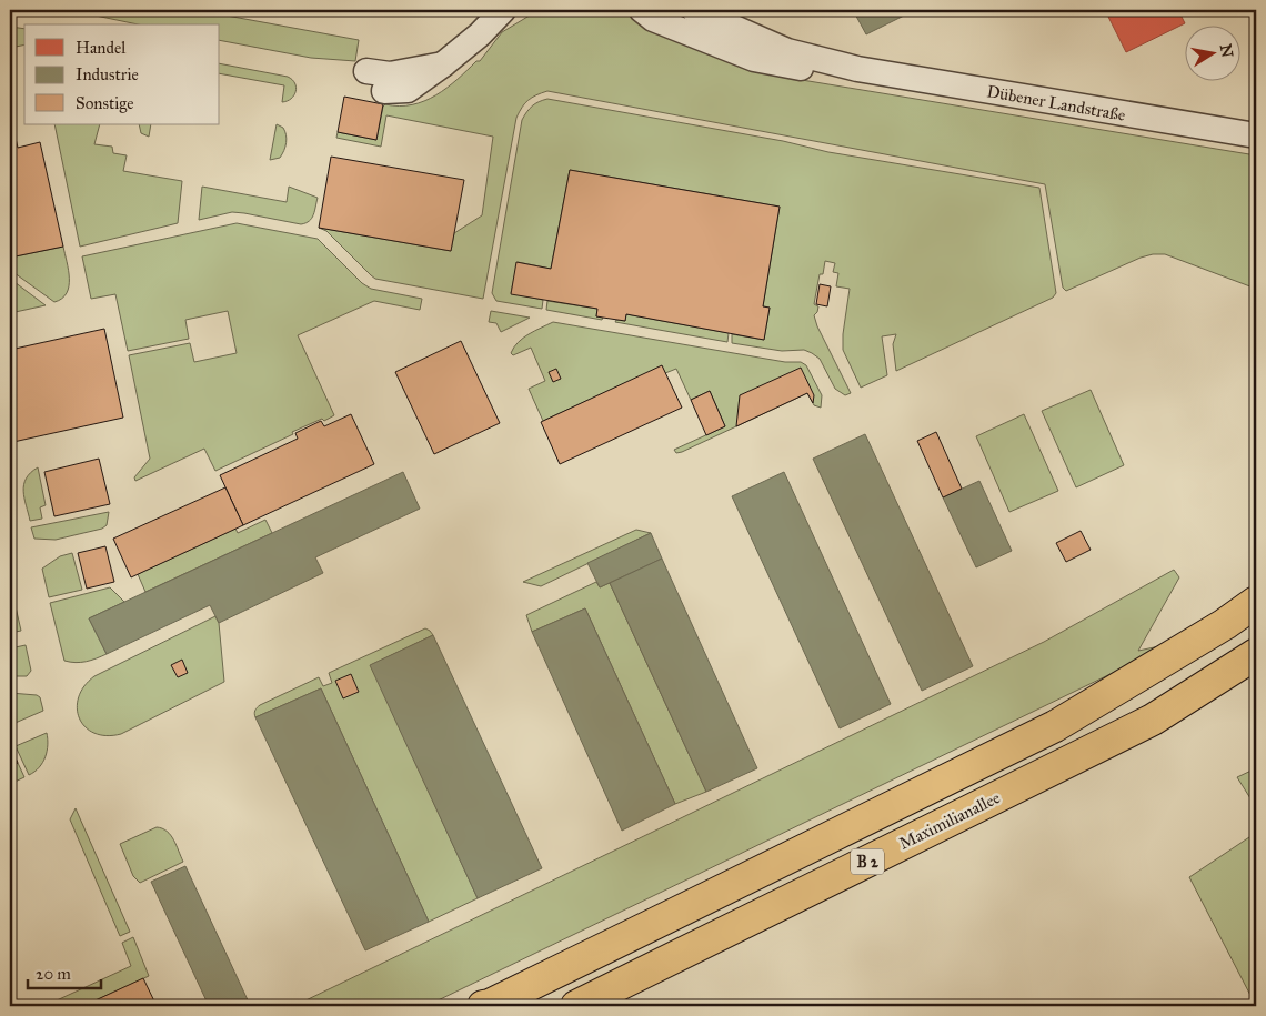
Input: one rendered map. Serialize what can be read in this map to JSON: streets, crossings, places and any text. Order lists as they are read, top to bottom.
{
  "streets": {
    "highway": ["Maximilianallee", "B 2"],
    "street": ["Dübener Landstraße"]
  },
  "legend": ["Handel", "Industrie", "Sonstige"],
  "scale_bar": "20 m",
  "north": "right"
}
